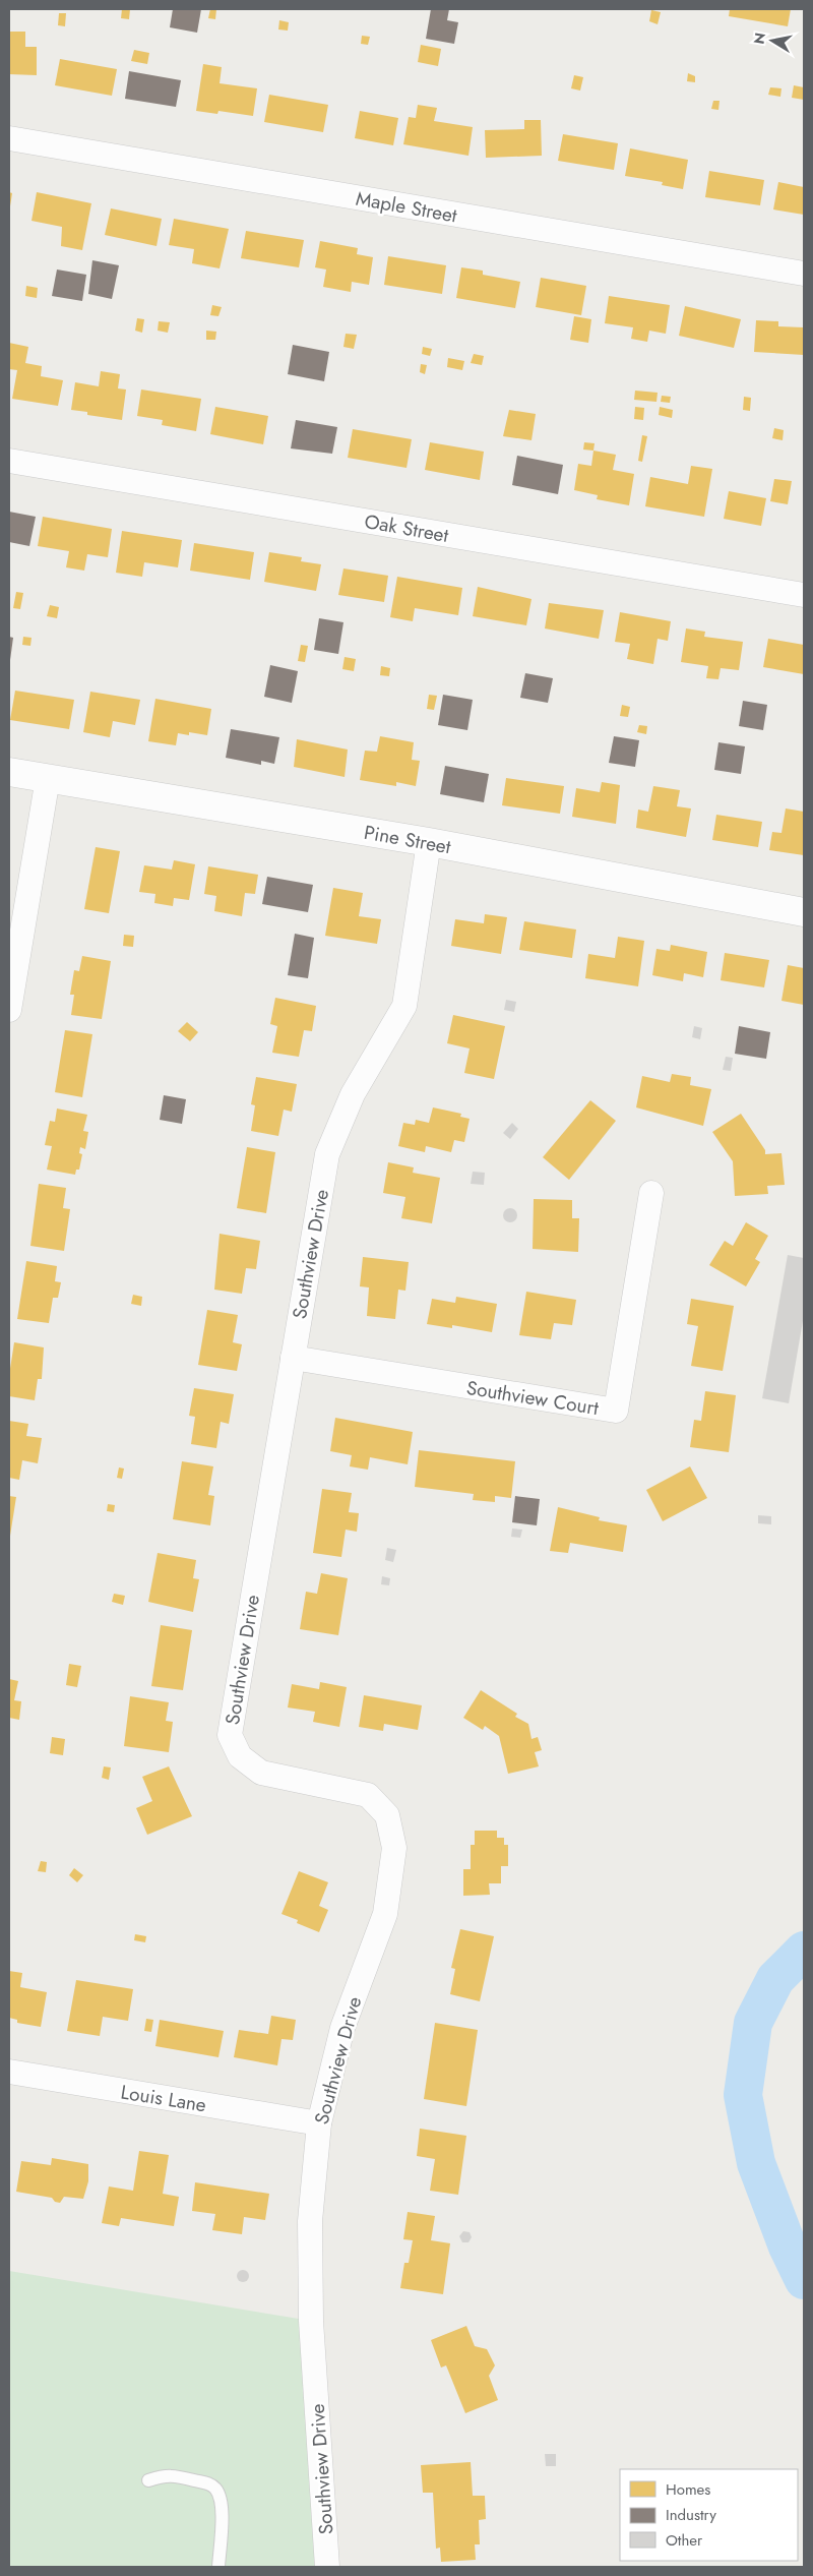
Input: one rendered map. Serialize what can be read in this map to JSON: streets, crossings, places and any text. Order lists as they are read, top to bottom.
{
  "streets": {
    "street": [
      "Maple Street",
      "Oak Street",
      "Pine Street",
      "Southview Drive",
      "Southview Court",
      "Louis Lane"
    ]
  },
  "crossings": [
    ["Pine Street", "Southview Drive"],
    ["Southview Drive", "Southview Court"],
    ["Southview Drive", "Louis Lane"]
  ],
  "legend": ["Homes", "Industry", "Other"],
  "north": "left"
}
